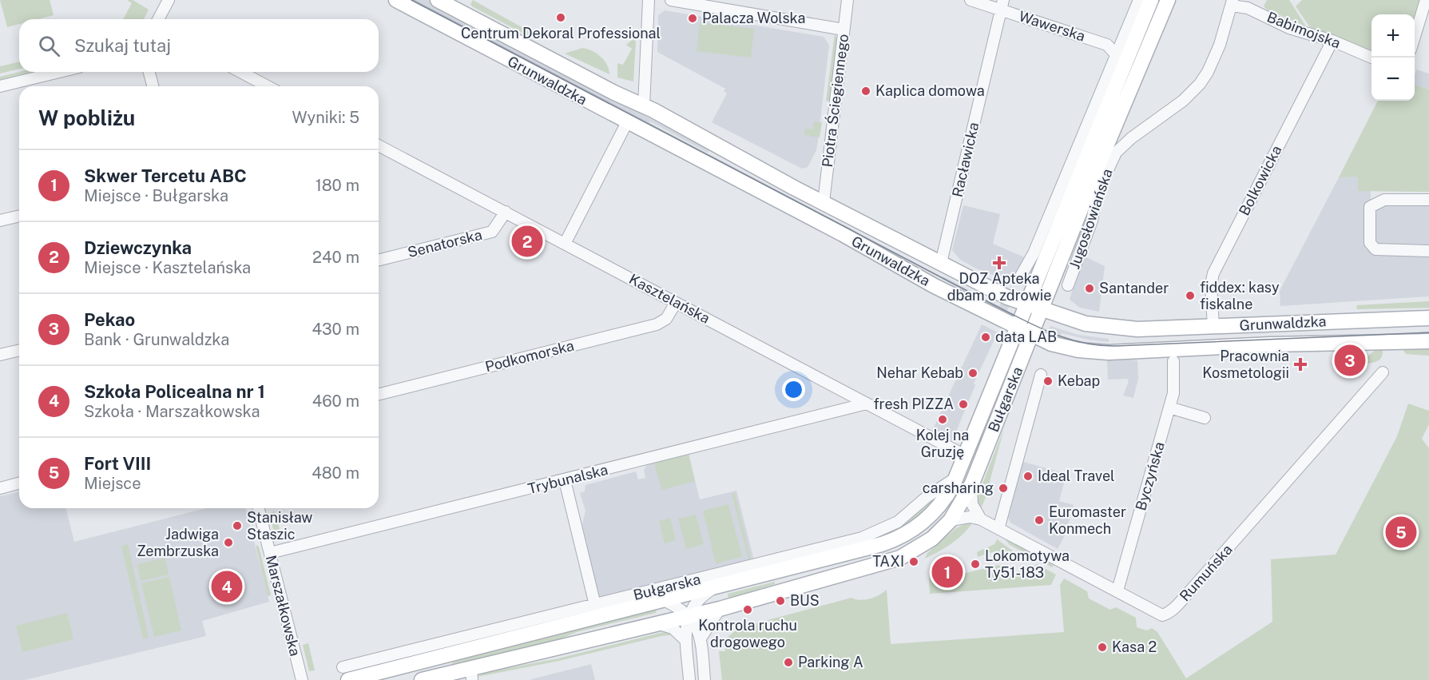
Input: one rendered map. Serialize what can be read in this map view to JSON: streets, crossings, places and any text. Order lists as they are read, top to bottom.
{
  "streets": {
    "street": [
      "Wawerska",
      "Babimojska",
      "Grunwaldzka",
      "Piotra Ściegiennego",
      "Racławicka",
      "Bolkowicka",
      "Jugosłowiańska",
      "Senatorska",
      "Kasztelańska",
      "Podkomorska",
      "Bułgarska",
      "Byczyńska",
      "Trybunalska",
      "Rumuńska",
      "Marszałkowska"
    ]
  },
  "crossings": [
    ["Wawerska", "Racławicka"],
    ["Wawerska", "Jugosłowiańska"],
    ["Babimojska", "Bolkowicka"],
    ["Babimojska", "Jugosłowiańska"],
    ["Grunwaldzka", "Piotra Ściegiennego"],
    ["Grunwaldzka", "Racławicka"],
    ["Grunwaldzka", "Bolkowicka"],
    ["Grunwaldzka", "Jugosłowiańska"],
    ["Grunwaldzka", "Bułgarska"],
    ["Jugosłowiańska", "Bułgarska"],
    ["Senatorska", "Kasztelańska"],
    ["Kasztelańska", "Podkomorska"],
    ["Kasztelańska", "Bułgarska"],
    ["Kasztelańska", "Trybunalska"],
    ["Bułgarska", "Rumuńska"],
    ["Byczyńska", "Rumuńska"],
    ["Trybunalska", "Marszałkowska"]
  ],
  "places": {
    "other": [
      "Centrum Dekoral Professional",
      "Palacza Wolska",
      "Kaplica domowa",
      "Santander",
      "fiddex: kasy fiskalne",
      "data LAB",
      "Nehar Kebab",
      "Kebap",
      "fresh PIZZA",
      "Kolej na Gruzję",
      "Ideal Travel",
      "carsharing",
      "Euromaster Konmech",
      "Stanisław Staszic",
      "Jadwiga Zembrzuska",
      "TAXI",
      "Lokomotywa Ty51-183",
      "BUS",
      "Kontrola ruchu drogowego",
      "Kasa 2",
      "Parking A"
    ],
    "health": ["DOZ Apteka dbam o zdrowie", "Pracownia Kosmetologii"]
  },
  "page": {
    "map_buttons": ["+", "−"],
    "search": "Szukaj tutaj",
    "heading": ["W pobliżu", "Wyniki: 5"],
    "list": [
      {
        "mark": "1",
        "name": "Skwer Tercetu ABC",
        "note": "Miejsce · Bułgarska",
        "value": "180 m"
      },
      {
        "mark": "2",
        "name": "Dziewczynka",
        "note": "Miejsce · Kasztelańska",
        "value": "240 m"
      },
      {
        "mark": "3",
        "name": "Pekao",
        "note": "Bank · Grunwaldzka",
        "value": "430 m"
      },
      {
        "mark": "4",
        "name": "Szkoła Policealna nr 1",
        "note": "Szkoła · Marszałkowska",
        "value": "460 m"
      },
      {
        "mark": "5",
        "name": "Fort VIII",
        "note": "Miejsce",
        "value": "480 m"
      }
    ],
    "pins": [
      "2",
      "3",
      "5",
      "1",
      "4"
    ]
  }
}
